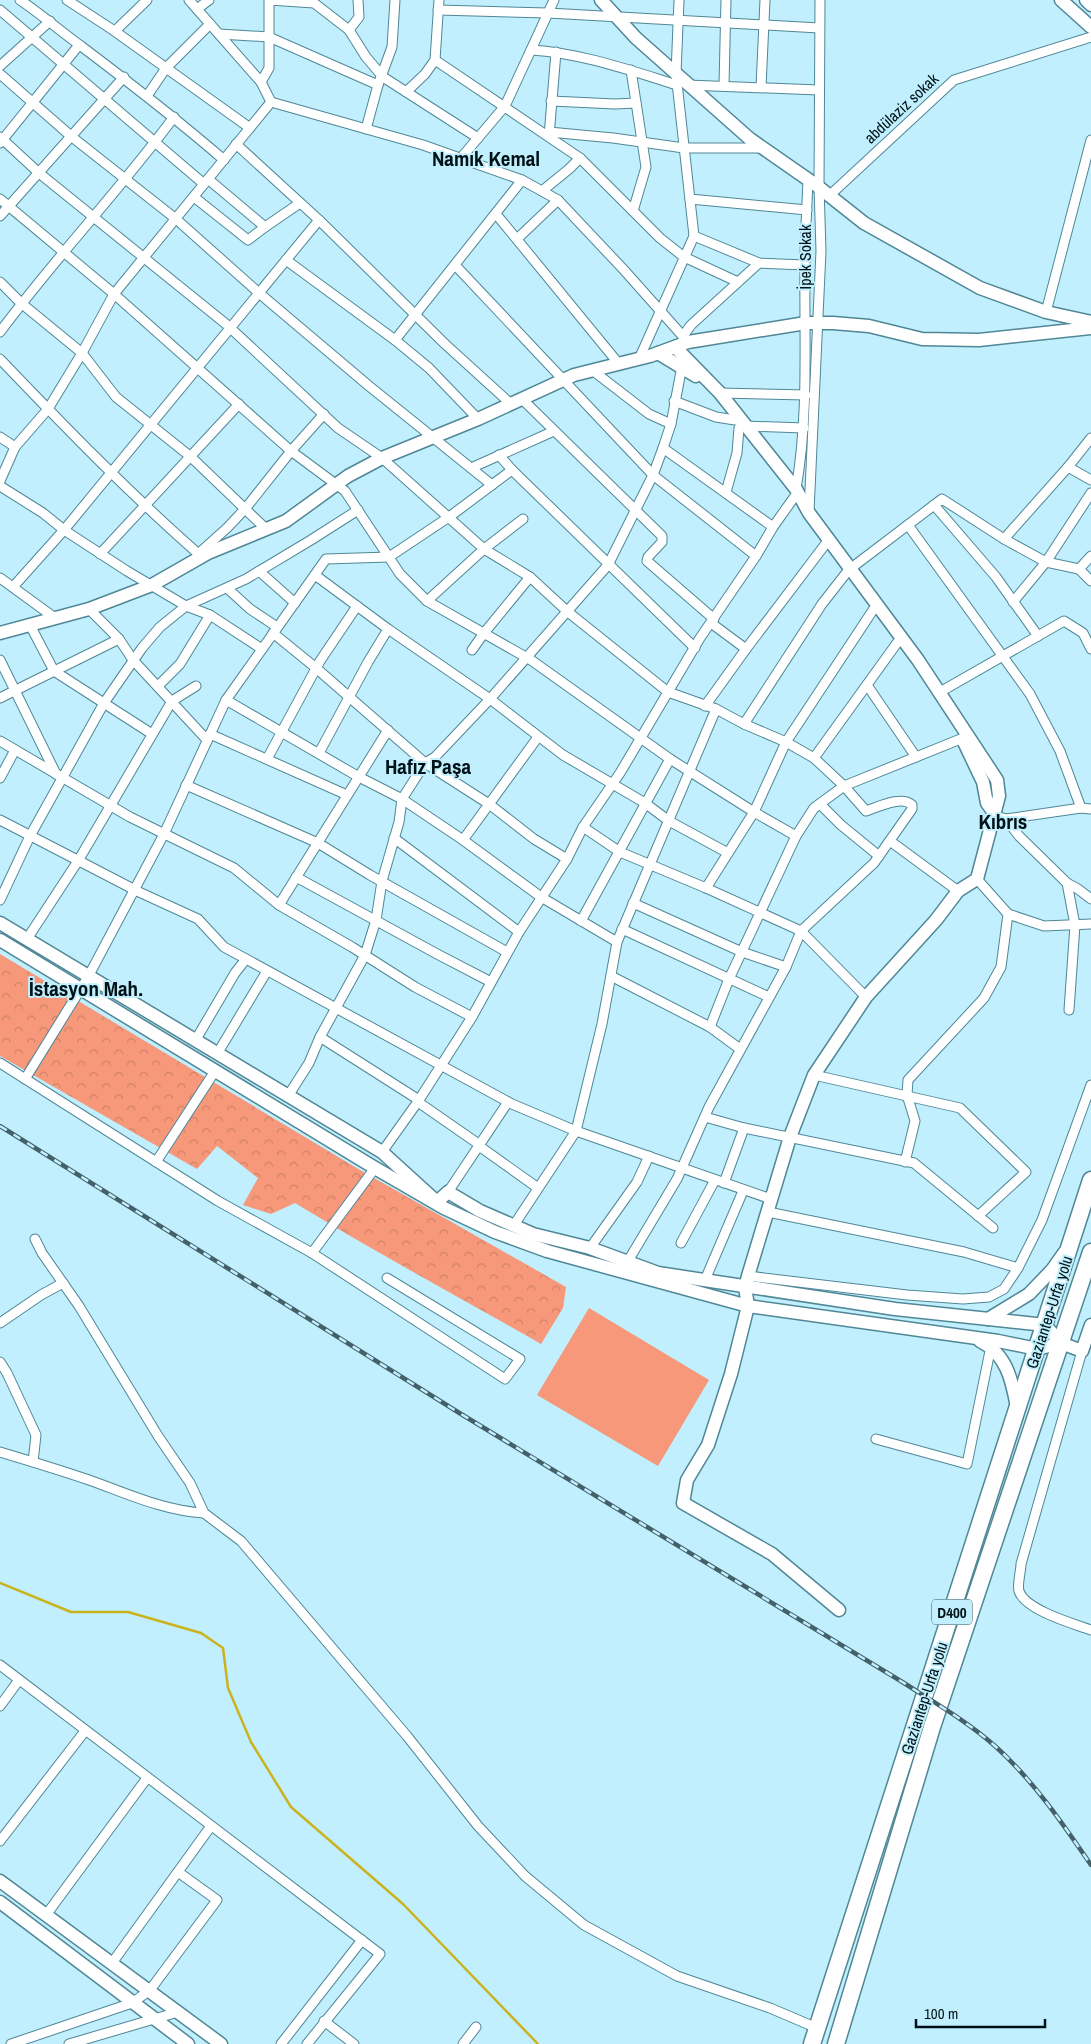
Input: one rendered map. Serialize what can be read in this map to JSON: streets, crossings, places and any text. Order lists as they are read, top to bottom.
{
  "streets": {
    "highway": ["Gaziantep-Urfa yolu", "D400"],
    "street": ["abdülaziz sokak", "İpek Sokak"]
  },
  "districts": [
    "Namık Kemal",
    "Hafız Paşa",
    "Kıbrıs",
    "İstasyon Mah."
  ],
  "scale_bar": "100 m"
}
